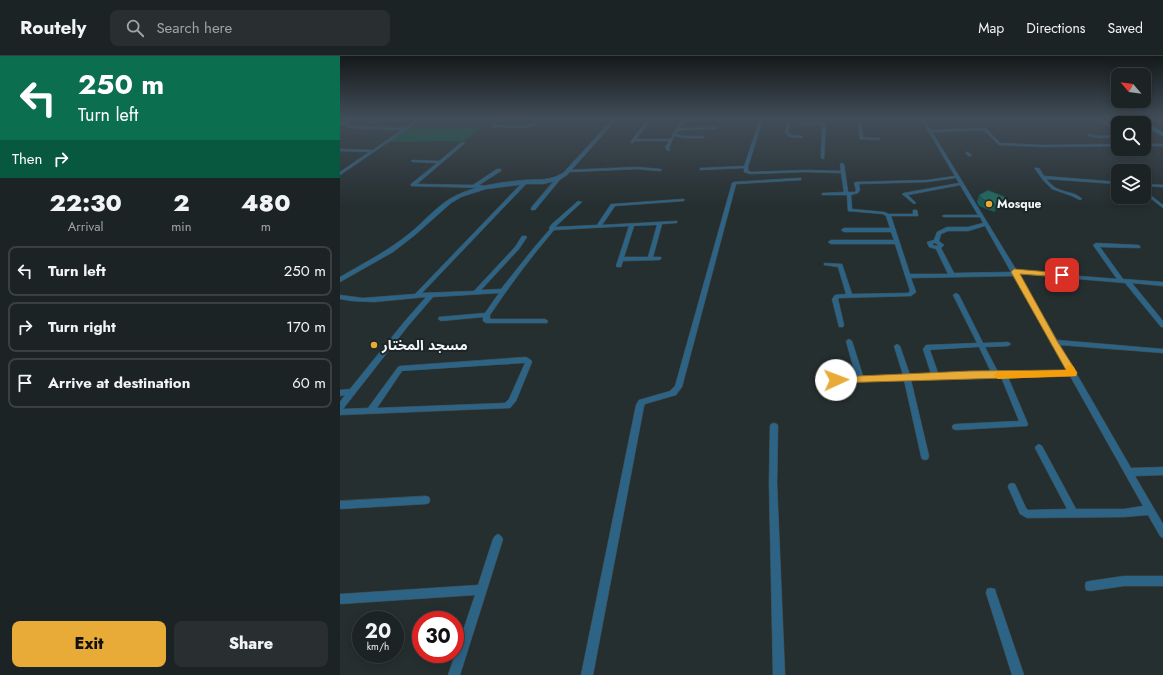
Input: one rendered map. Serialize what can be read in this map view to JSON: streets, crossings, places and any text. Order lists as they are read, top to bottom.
{
  "places": ["Mosque", "مسجد المختار"],
  "north": "top left",
  "page": {
    "header": "Routely",
    "search": "Search here",
    "nav": ["Map", "Directions", "Saved"],
    "turn": ["250 m", "Turn left"],
    "then": "Then",
    "eta": [
      "22:30",
      "Arrival",
      "2",
      "min",
      "480",
      "m"
    ],
    "list": [
      {
        "name": "Turn left",
        "value": "250 m"
      },
      {
        "name": "Turn right",
        "value": "170 m"
      },
      {
        "name": "Arrive at destination",
        "value": "60 m"
      }
    ],
    "speed": "20 km/h",
    "limit": "30",
    "buttons": ["Exit", "Share"]
  }
}
